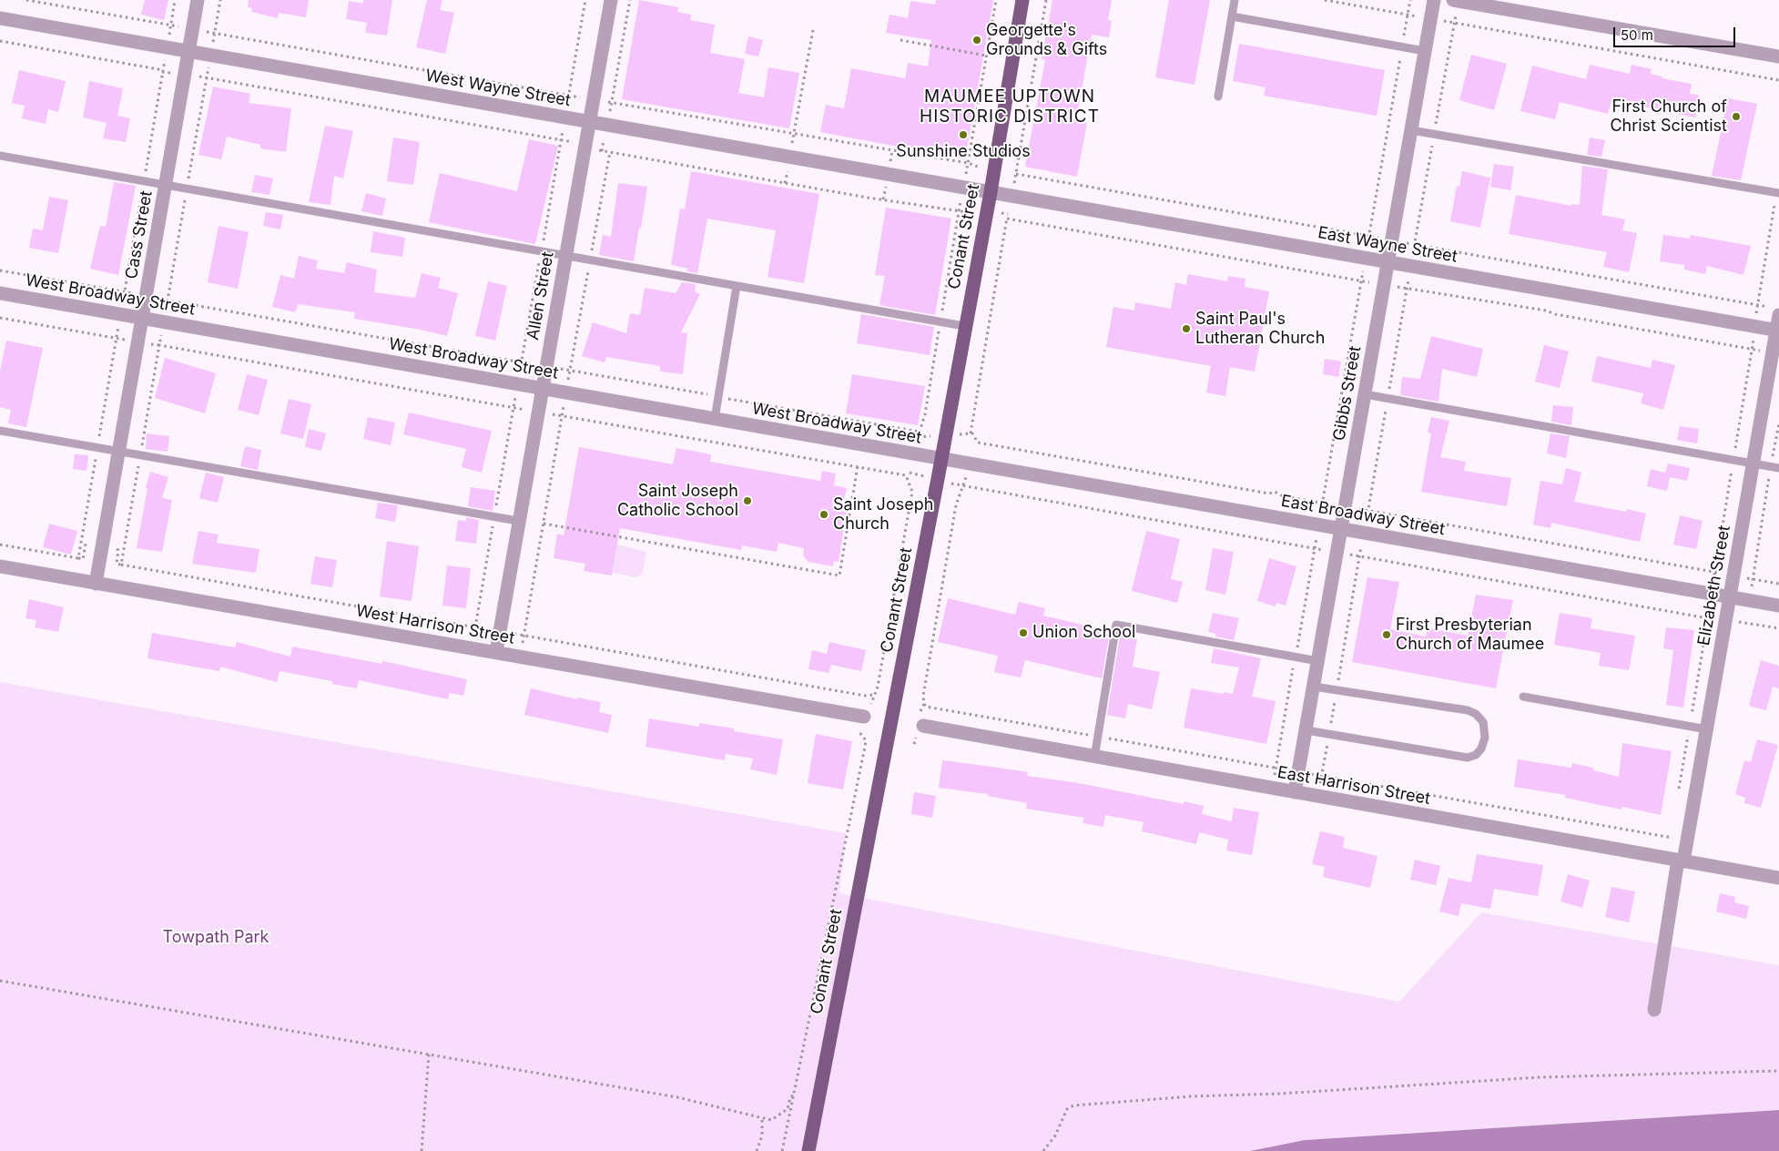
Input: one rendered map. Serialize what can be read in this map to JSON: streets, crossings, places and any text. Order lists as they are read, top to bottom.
{
  "streets": {
    "main road": ["Conant Street"],
    "street": [
      "West Wayne Street",
      "Cass Street",
      "East Wayne Street",
      "West Broadway Street",
      "Allen Street",
      "Gibbs Street",
      "East Broadway Street",
      "Elizabeth Street",
      "West Harrison Street",
      "East Harrison Street"
    ]
  },
  "crossings": [
    ["West Wayne Street", "Cass Street"],
    ["West Wayne Street", "Conant Street"],
    ["West Wayne Street", "East Wayne Street"],
    ["West Wayne Street", "Allen Street"],
    ["Cass Street", "West Broadway Street"],
    ["Cass Street", "West Harrison Street"],
    ["Conant Street", "East Wayne Street"],
    ["Conant Street", "West Broadway Street"],
    ["Conant Street", "East Broadway Street"],
    ["East Wayne Street", "Gibbs Street"],
    ["East Wayne Street", "Elizabeth Street"],
    ["West Broadway Street", "Allen Street"],
    ["West Broadway Street", "East Broadway Street"],
    ["Allen Street", "West Harrison Street"],
    ["Gibbs Street", "East Broadway Street"],
    ["Gibbs Street", "East Harrison Street"],
    ["East Broadway Street", "Elizabeth Street"],
    ["Elizabeth Street", "East Harrison Street"]
  ],
  "districts": ["MAUMEE UPTOWN HISTORIC DISTRICT"],
  "parks": ["Towpath Park"],
  "places": [
    "Georgette's Grounds & Gifts",
    "First Church of Christ Scientist",
    "Sunshine Studios",
    "Saint Paul's Lutheran Church",
    "Saint Joseph Catholic School",
    "Saint Joseph Church",
    "Union School",
    "First Presbyterian Church of Maumee"
  ],
  "scale_bar": "50 m"
}
